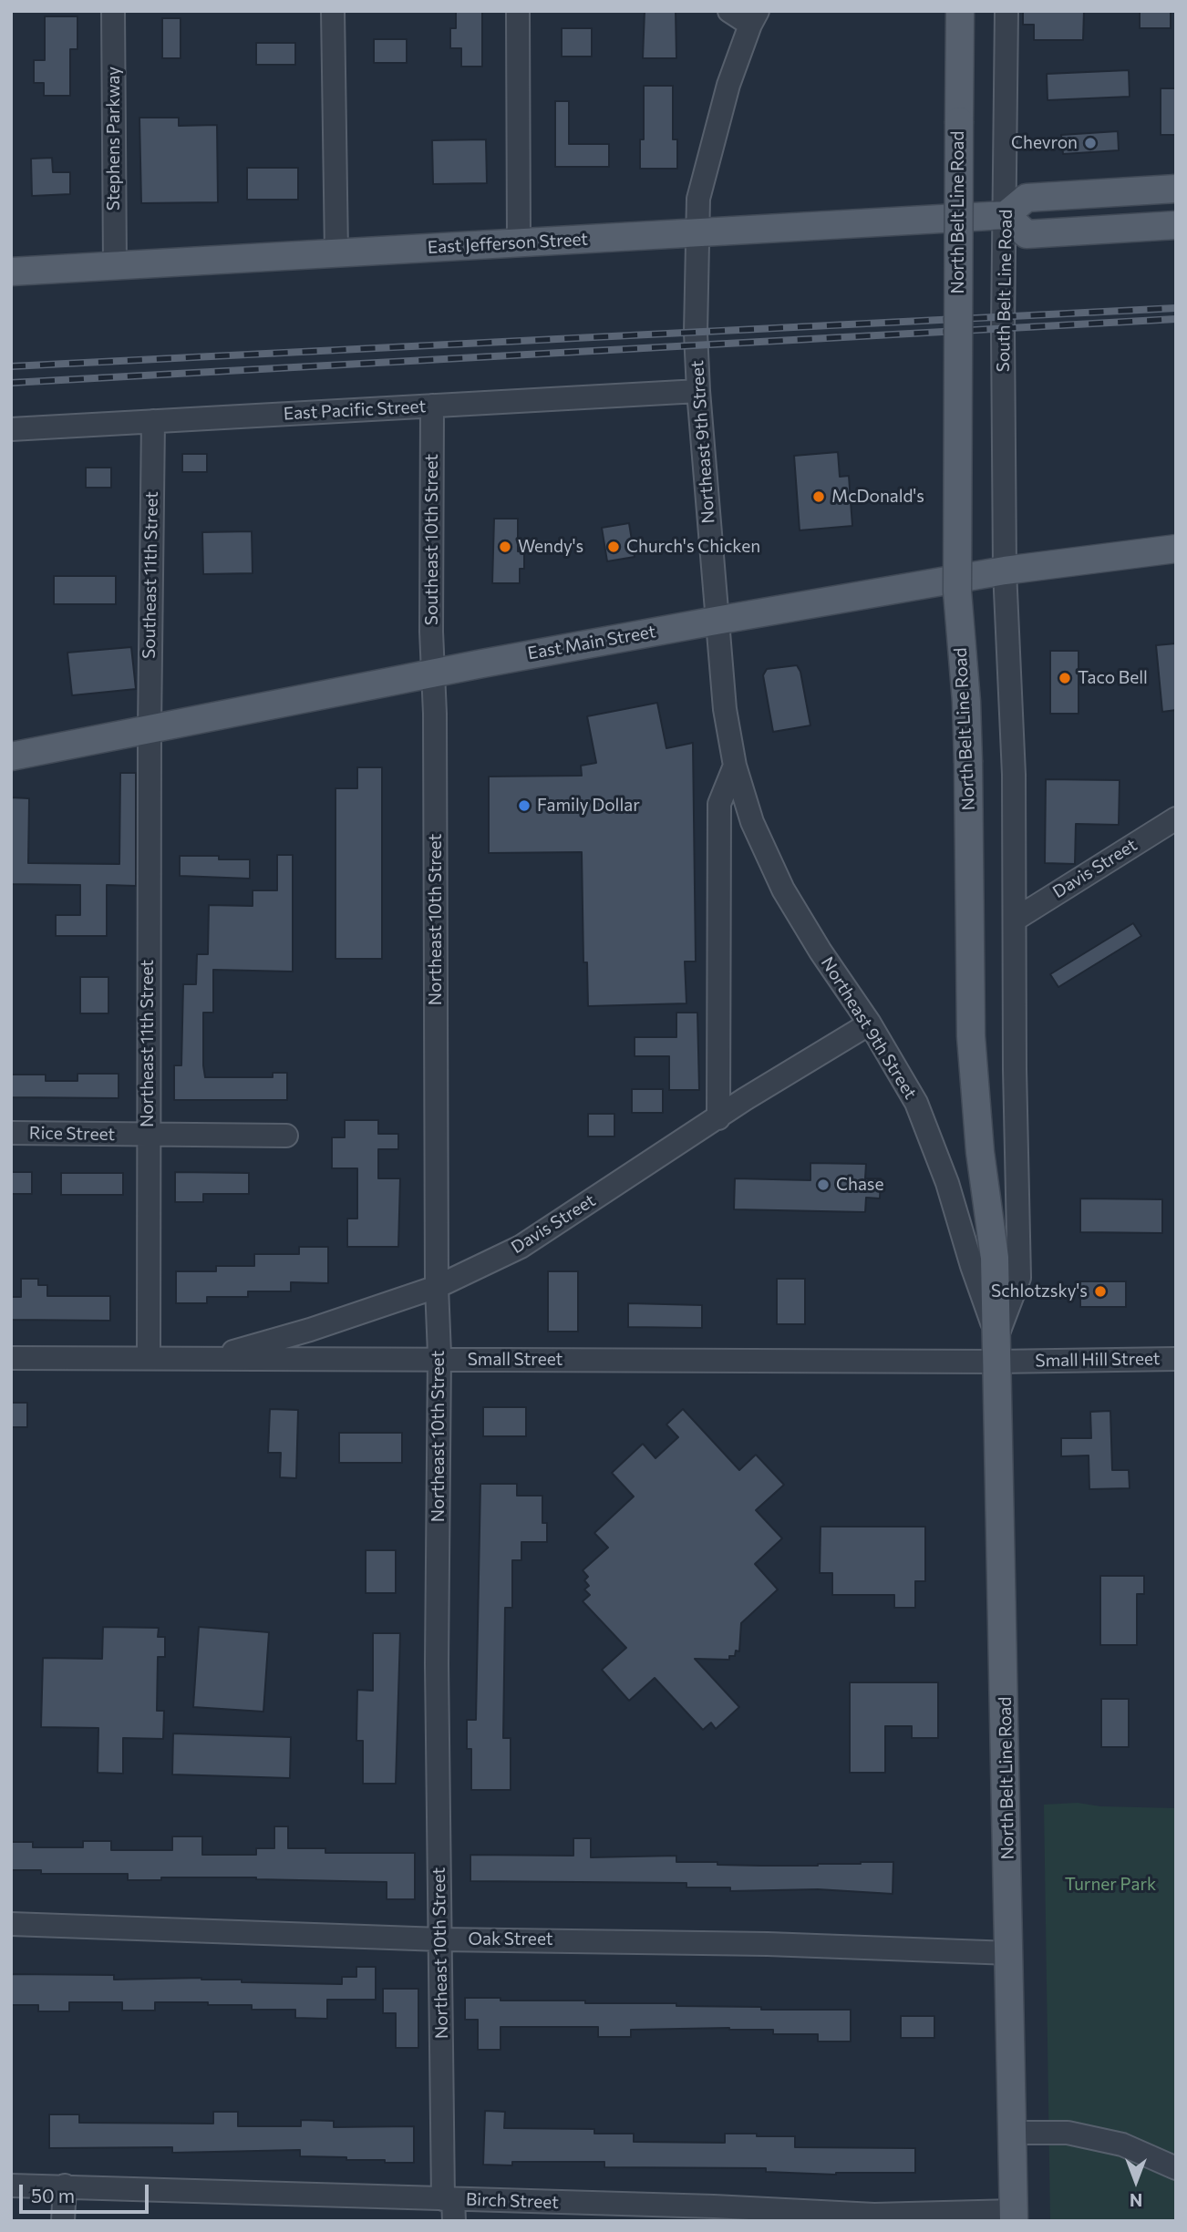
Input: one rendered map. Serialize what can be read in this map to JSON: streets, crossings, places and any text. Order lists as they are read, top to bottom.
{
  "streets": {
    "main road": ["North Belt Line Road", "East Jefferson Street", "East Main Street"],
    "street": [
      "Stephens Parkway",
      "South Belt Line Road",
      "East Pacific Street",
      "Northeast 9th Street",
      "Southeast 10th Street",
      "Southeast 11th Street",
      "Davis Street",
      "Northeast 10th Street",
      "Northeast 11th Street",
      "Rice Street",
      "Small Street",
      "Small Hill Street",
      "Oak Street",
      "Birch Street"
    ]
  },
  "crossings": [
    ["Stephens Parkway", "East Jefferson Street"],
    ["North Belt Line Road", "South Belt Line Road"],
    ["North Belt Line Road", "Northeast 9th Street"],
    ["North Belt Line Road", "East Main Street"],
    ["North Belt Line Road", "Davis Street"],
    ["North Belt Line Road", "Small Street"],
    ["North Belt Line Road", "Small Hill Street"],
    ["North Belt Line Road", "Oak Street"],
    ["North Belt Line Road", "Birch Street"],
    ["East Jefferson Street", "South Belt Line Road"],
    ["East Jefferson Street", "Northeast 9th Street"],
    ["South Belt Line Road", "East Main Street"],
    ["East Pacific Street", "Northeast 9th Street"],
    ["East Pacific Street", "Southeast 10th Street"],
    ["East Pacific Street", "Southeast 11th Street"],
    ["Northeast 9th Street", "East Main Street"],
    ["Northeast 9th Street", "Davis Street"],
    ["Northeast 9th Street", "Small Street"],
    ["Northeast 9th Street", "Small Hill Street"],
    ["Southeast 10th Street", "East Main Street"],
    ["Southeast 10th Street", "Northeast 10th Street"],
    ["Southeast 11th Street", "East Main Street"],
    ["Southeast 11th Street", "Northeast 11th Street"],
    ["East Main Street", "Northeast 10th Street"],
    ["East Main Street", "Northeast 11th Street"],
    ["Davis Street", "Northeast 10th Street"],
    ["Davis Street", "Small Street"],
    ["Northeast 10th Street", "Small Street"],
    ["Northeast 10th Street", "Oak Street"],
    ["Northeast 10th Street", "Birch Street"],
    ["Northeast 11th Street", "Rice Street"],
    ["Northeast 11th Street", "Small Street"],
    ["Small Street", "Small Hill Street"]
  ],
  "parks": ["Turner Park"],
  "places": [
    "Chevron",
    "McDonald's",
    "Wendy's",
    "Church's Chicken",
    "Taco Bell",
    "Family Dollar",
    "Chase",
    "Schlotzsky's"
  ],
  "scale_bar": "50 m",
  "north": "bottom"
}
